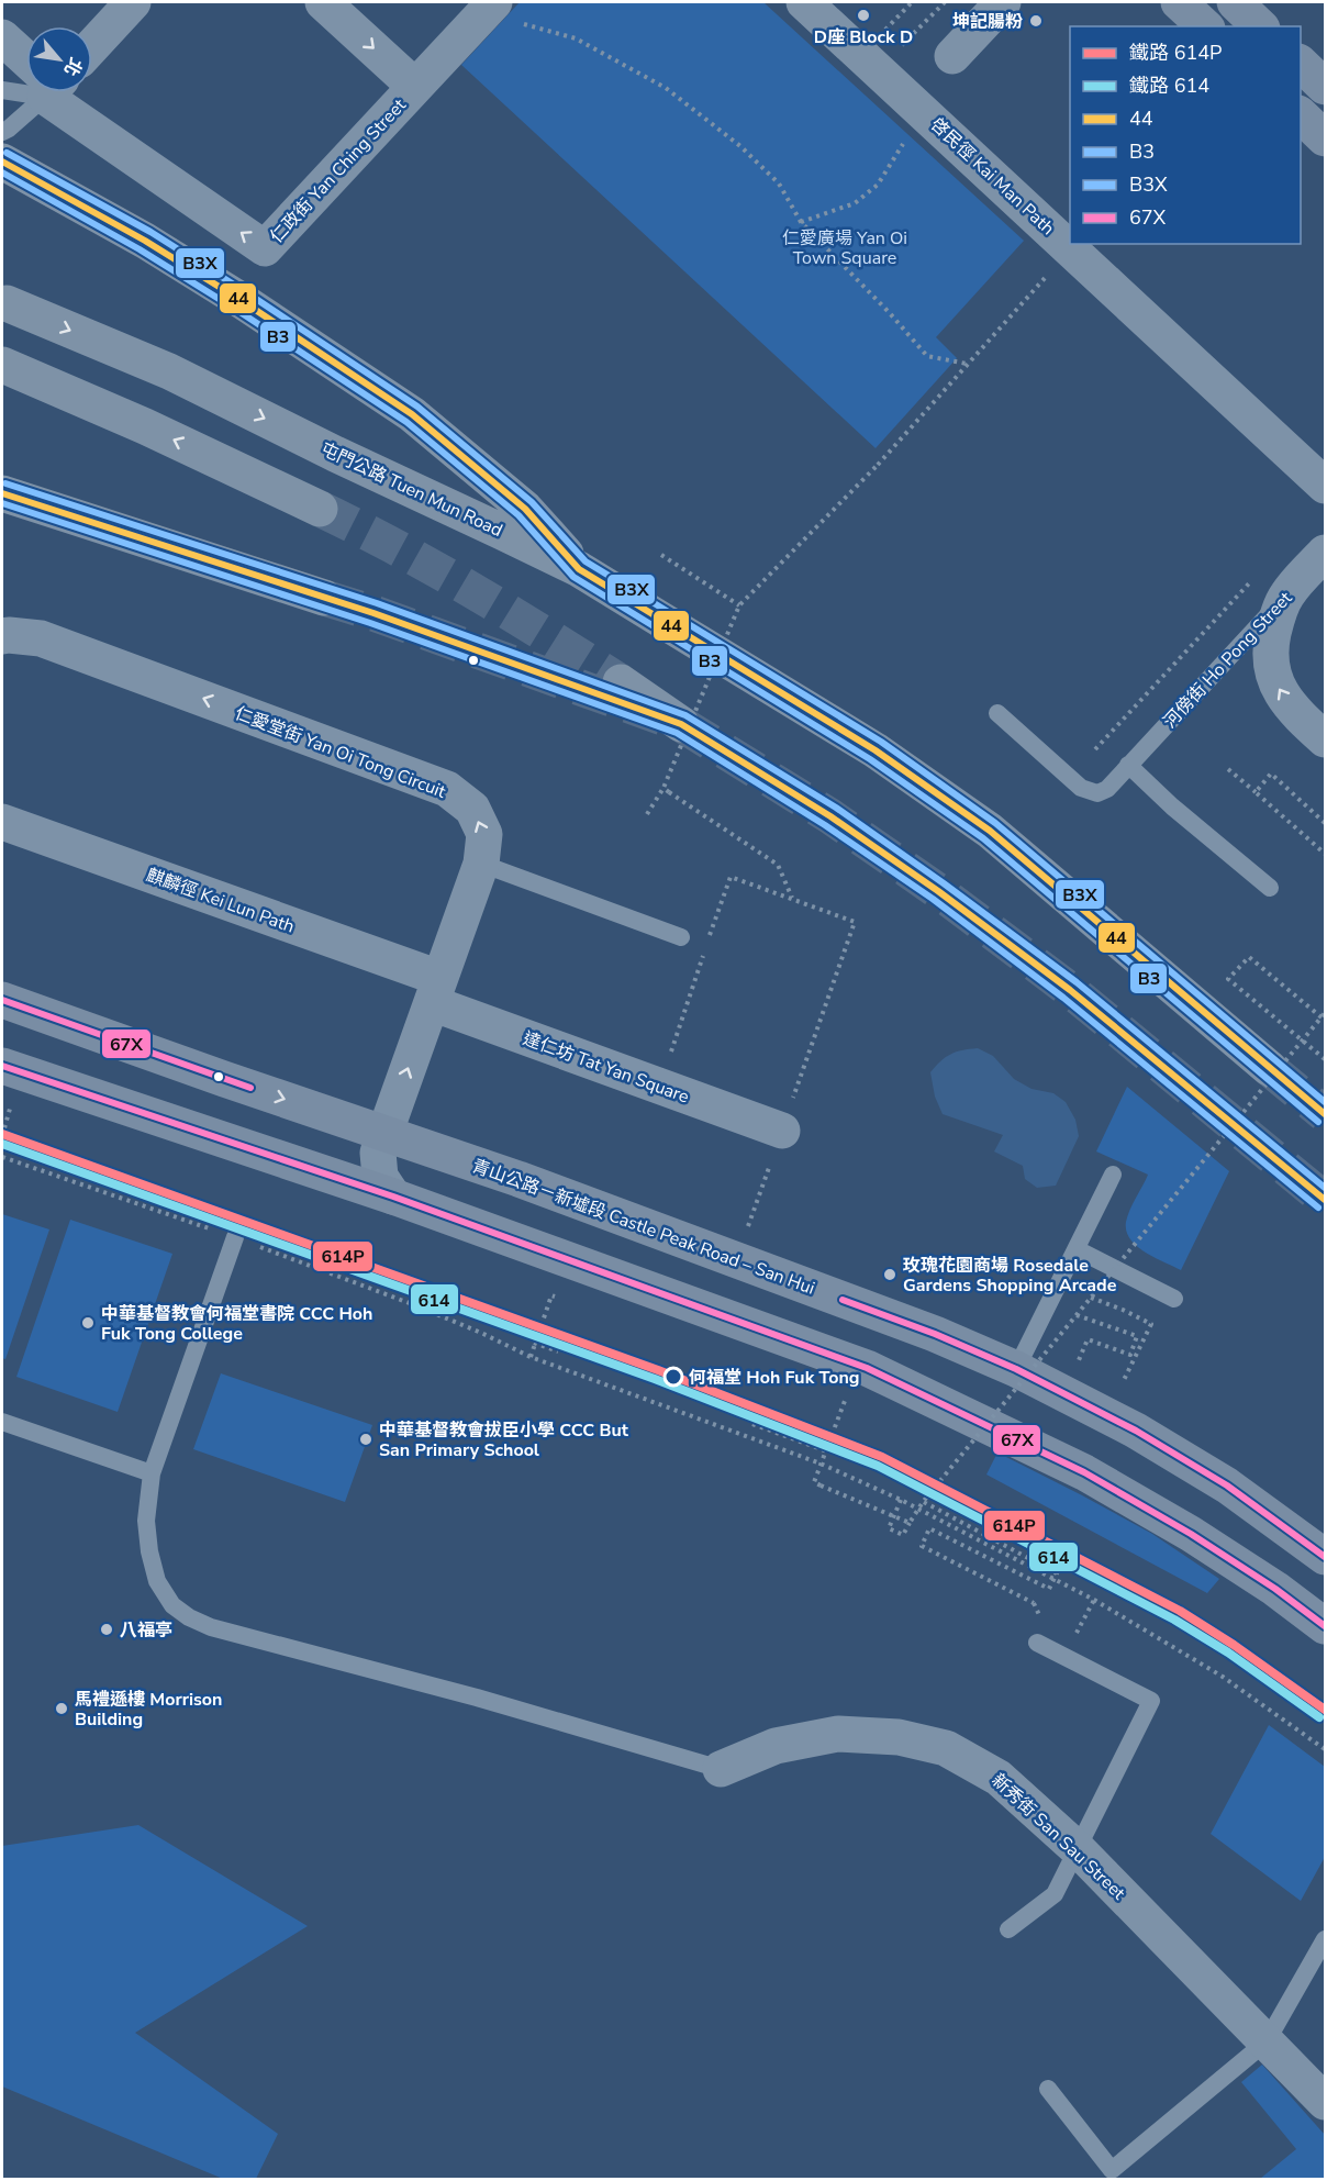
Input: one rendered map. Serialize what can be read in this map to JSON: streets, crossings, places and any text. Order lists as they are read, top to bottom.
{
  "streets": {
    "highway": ["屯門公路 Tuen Mun Road"],
    "main road": ["青山公路－新墟段 Castle Peak Road – San Hui"],
    "street": [
      "仁政街 Yan Ching Street",
      "啓民徑 Kai Man Path",
      "河傍街 Ho Pong Street",
      "仁愛堂街 Yan Oi Tong Circuit",
      "麒麟徑 Kei Lun Path",
      "達仁坊 Tat Yan Square",
      "新秀街 San Sau Street"
    ]
  },
  "crossings": [
    ["仁愛堂街 Yan Oi Tong Circuit", "麒麟徑 Kei Lun Path"],
    ["仁愛堂街 Yan Oi Tong Circuit", "達仁坊 Tat Yan Square"],
    ["仁愛堂街 Yan Oi Tong Circuit", "青山公路－新墟段 Castle Peak Road – San Hui"],
    ["麒麟徑 Kei Lun Path", "達仁坊 Tat Yan Square"]
  ],
  "parks": ["仁愛廣場 Yan Oi Town Square"],
  "places": [
    "D座 Block D",
    "坤記腸粉",
    "玫瑰花園商場 Rosedale Gardens Shopping Arcade",
    "中華基督教會何福堂書院 CCC Hoh Fuk Tong College",
    "何福堂 Hoh Fuk Tong",
    "中華基督教會拔臣小學 CCC But San Primary School",
    "八福亭",
    "馬禮遜樓 Morrison Building"
  ],
  "lines": [
    "transit line B3X",
    "transit line 44",
    "transit line B3",
    "transit line 67X",
    "rail line 614P",
    "rail line 614"
  ],
  "legend": [
    "鐵路 614P",
    "鐵路 614",
    "44",
    "B3",
    "B3X",
    "67X"
  ],
  "north": "bottom right"
}
